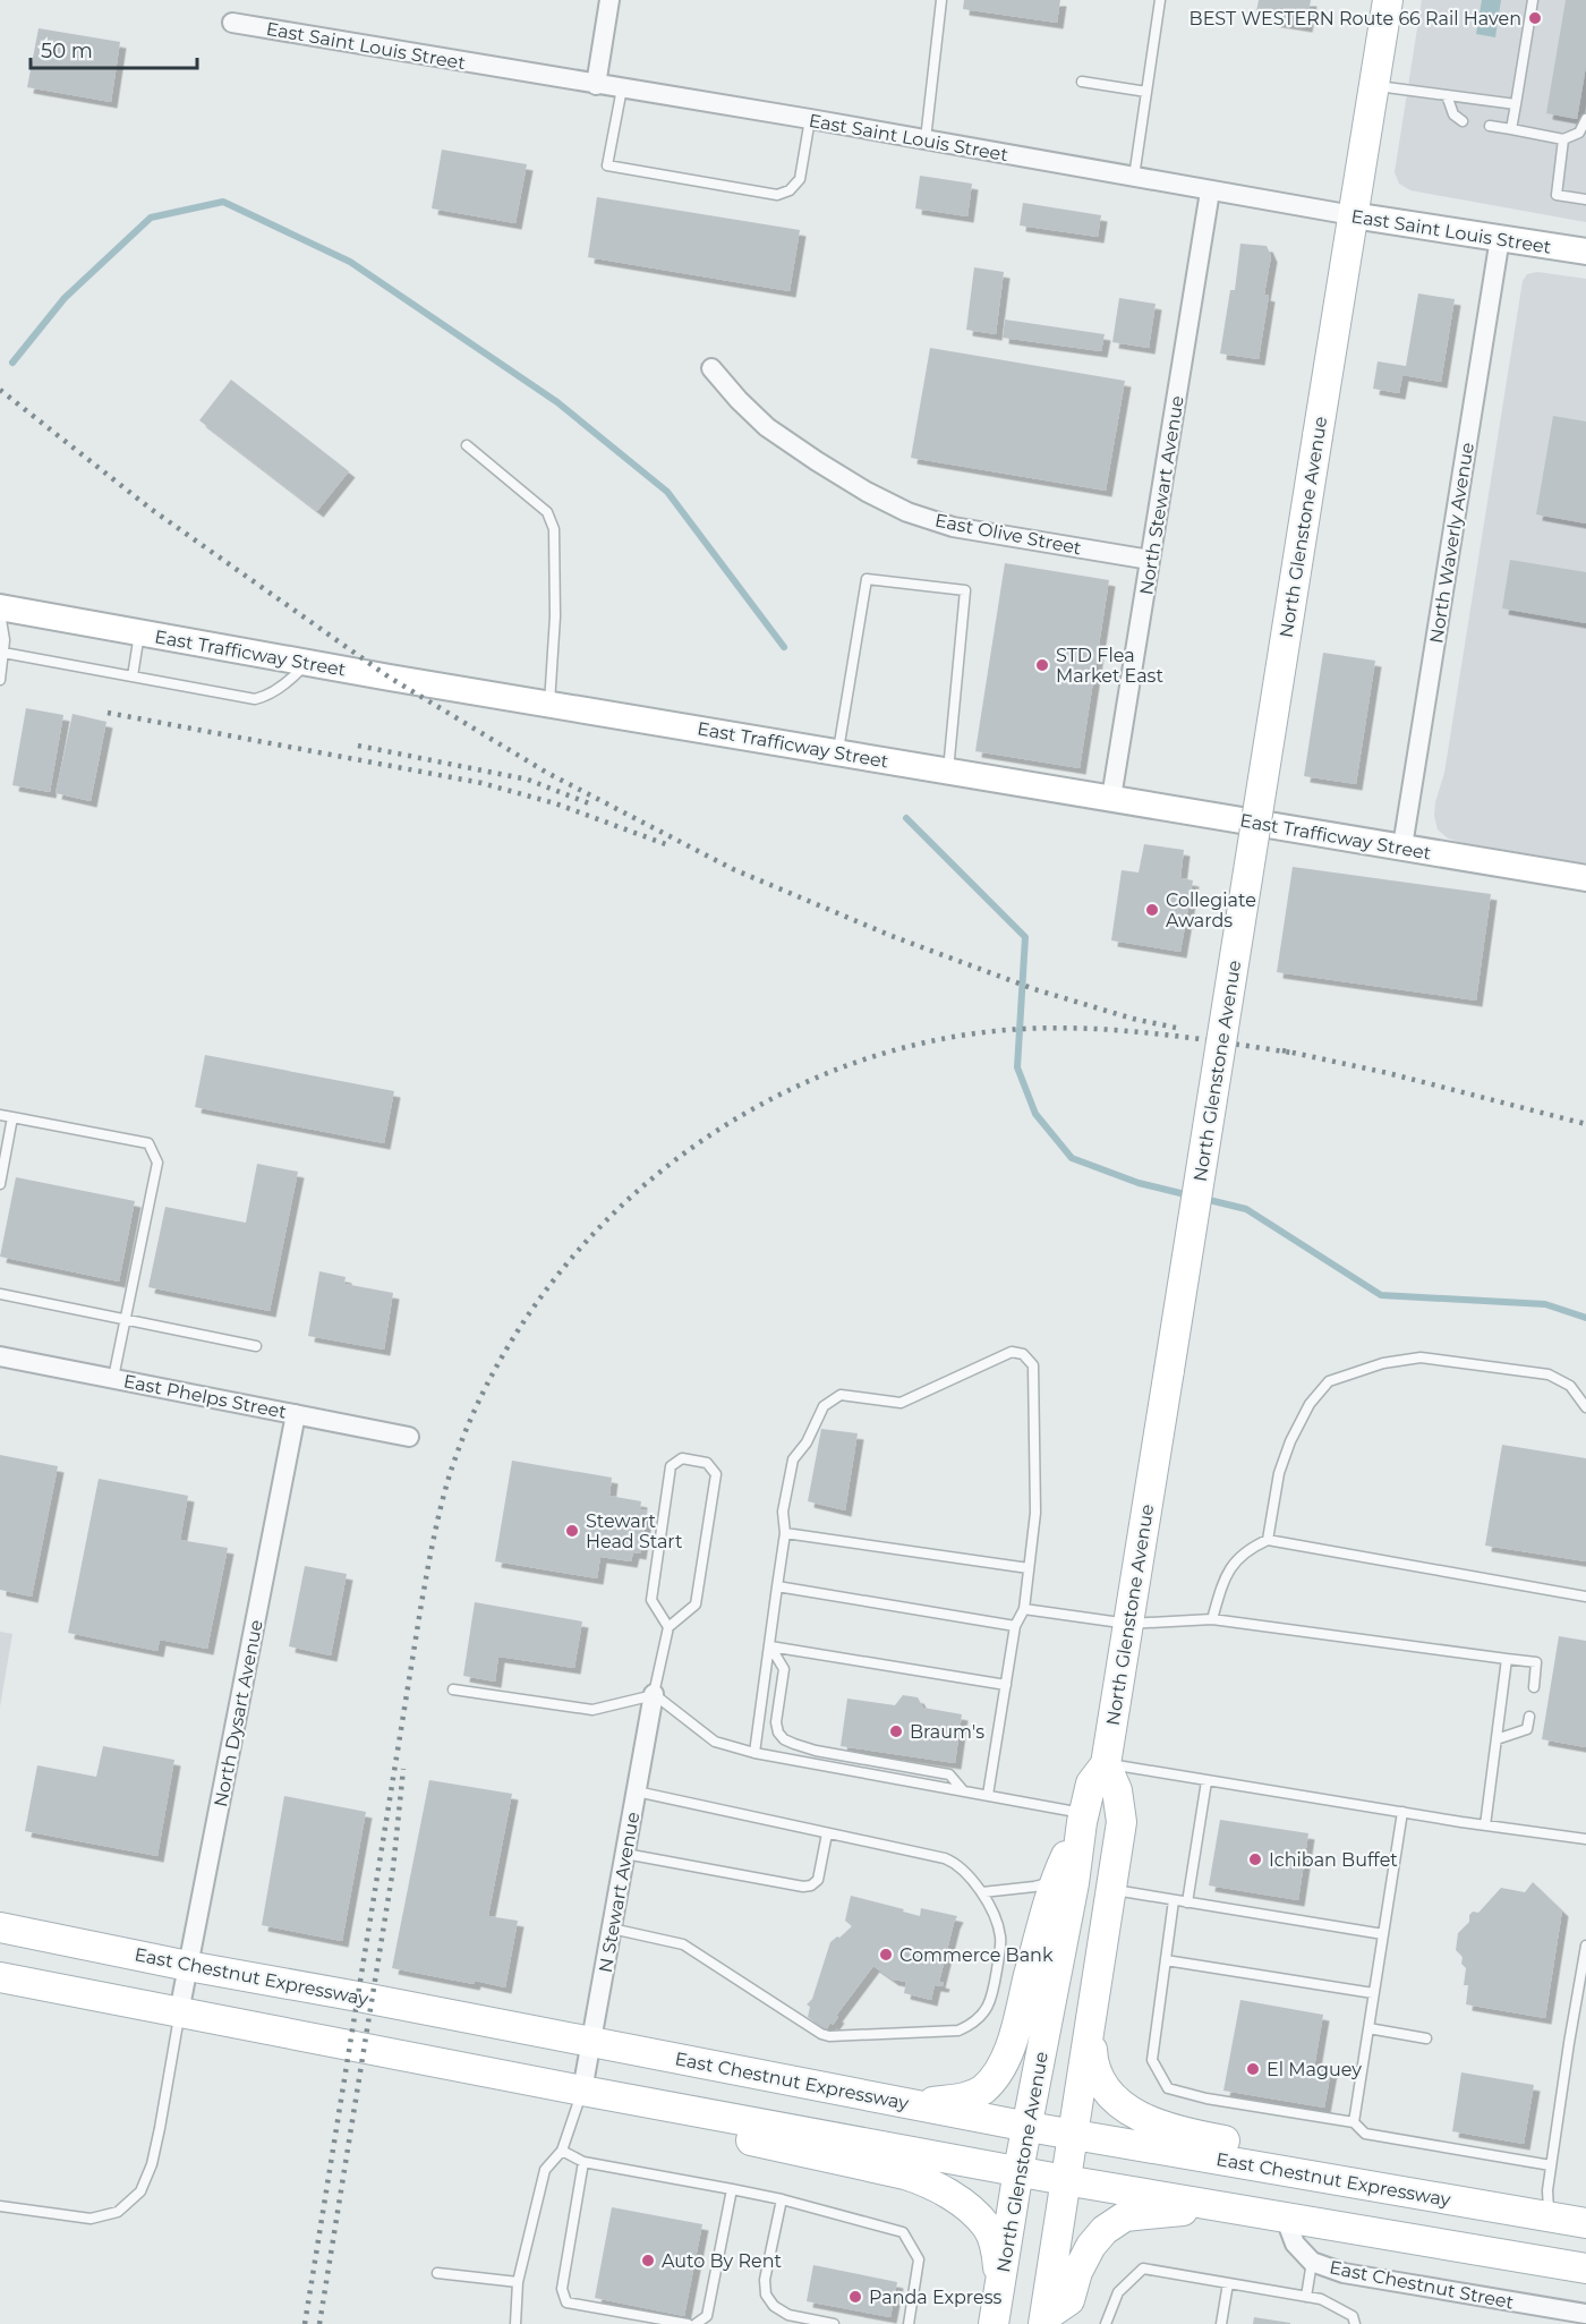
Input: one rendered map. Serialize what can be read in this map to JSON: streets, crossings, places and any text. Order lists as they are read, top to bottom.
{
  "streets": {
    "main road": [
      "East Saint Louis Street",
      "North Glenstone Avenue",
      "East Trafficway Street",
      "East Chestnut Expressway"
    ],
    "street": [
      "North Stewart Avenue",
      "East Olive Street",
      "North Waverly Avenue",
      "East Phelps Street",
      "North Dysart Avenue",
      "N Stewart Avenue",
      "East Chestnut Street"
    ]
  },
  "crossings": [
    ["East Saint Louis Street", "North Stewart Avenue"],
    ["East Saint Louis Street", "North Glenstone Avenue"],
    ["East Saint Louis Street", "North Waverly Avenue"],
    ["North Stewart Avenue", "East Olive Street"],
    ["North Stewart Avenue", "East Trafficway Street"],
    ["North Glenstone Avenue", "East Chestnut Expressway"],
    ["North Waverly Avenue", "East Trafficway Street"],
    ["East Phelps Street", "North Dysart Avenue"],
    ["North Dysart Avenue", "East Chestnut Expressway"],
    ["N Stewart Avenue", "East Chestnut Expressway"]
  ],
  "places": [
    "BEST WESTERN Route 66 Rail Haven",
    "STD Flea Market East",
    "Collegiate Awards",
    "Stewart Head Start",
    "Braum's",
    "Ichiban Buffet",
    "Commerce Bank",
    "El Maguey",
    "Auto By Rent",
    "Panda Express"
  ],
  "scale_bar": "50 m"
}
